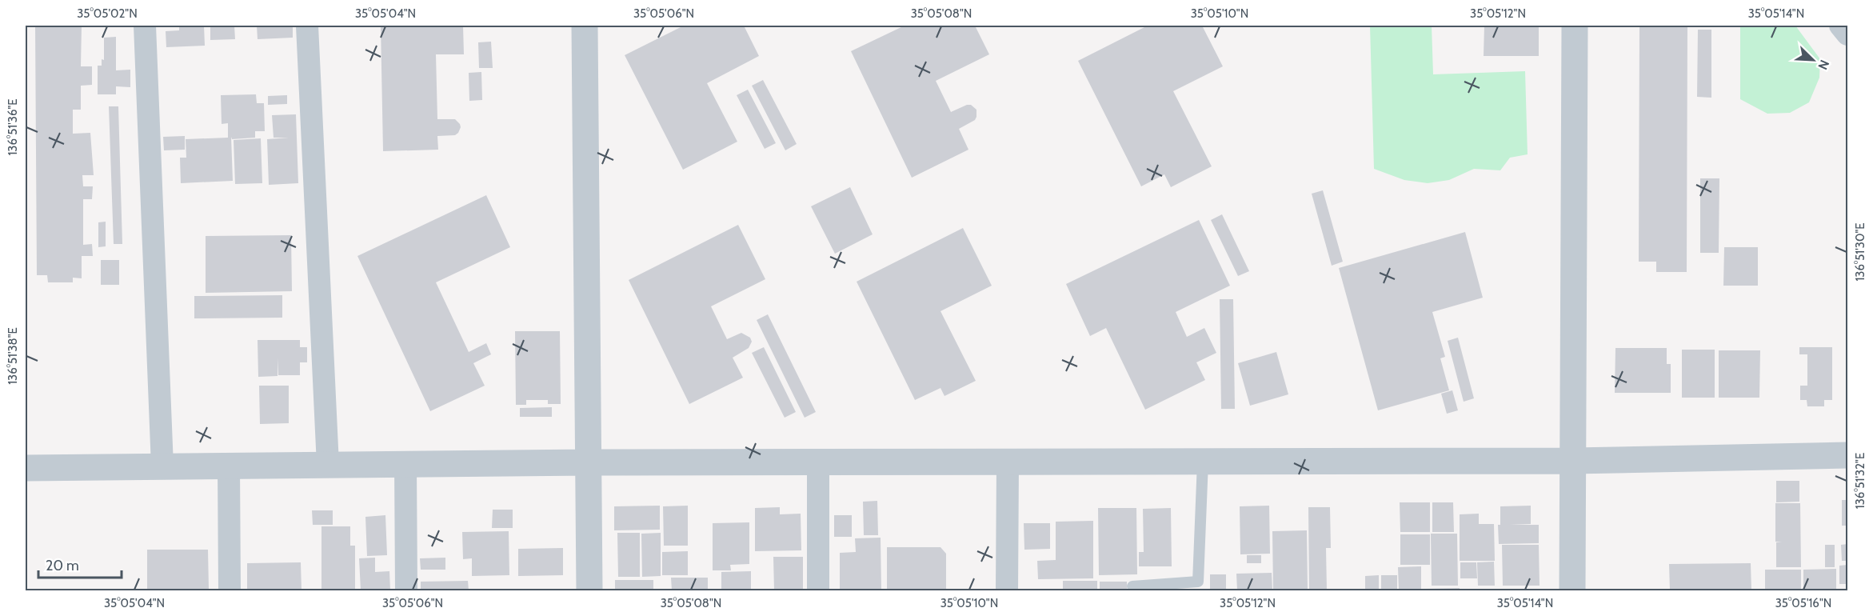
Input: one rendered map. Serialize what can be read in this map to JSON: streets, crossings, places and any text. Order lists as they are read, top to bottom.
{
  "scale_bar": "20 m",
  "north": "bottom right",
  "coordinates": [
    "35°05'02\"N",
    "35°05'04\"N",
    "35°05'06\"N",
    "35°05'08\"N",
    "35°05'10\"N",
    "35°05'12\"N",
    "35°05'14\"N",
    "136°51'36\"E",
    "136°51'30\"E",
    "136°51'38\"E",
    "136°51'32\"E",
    "35°05'16\"N"
  ]
}
